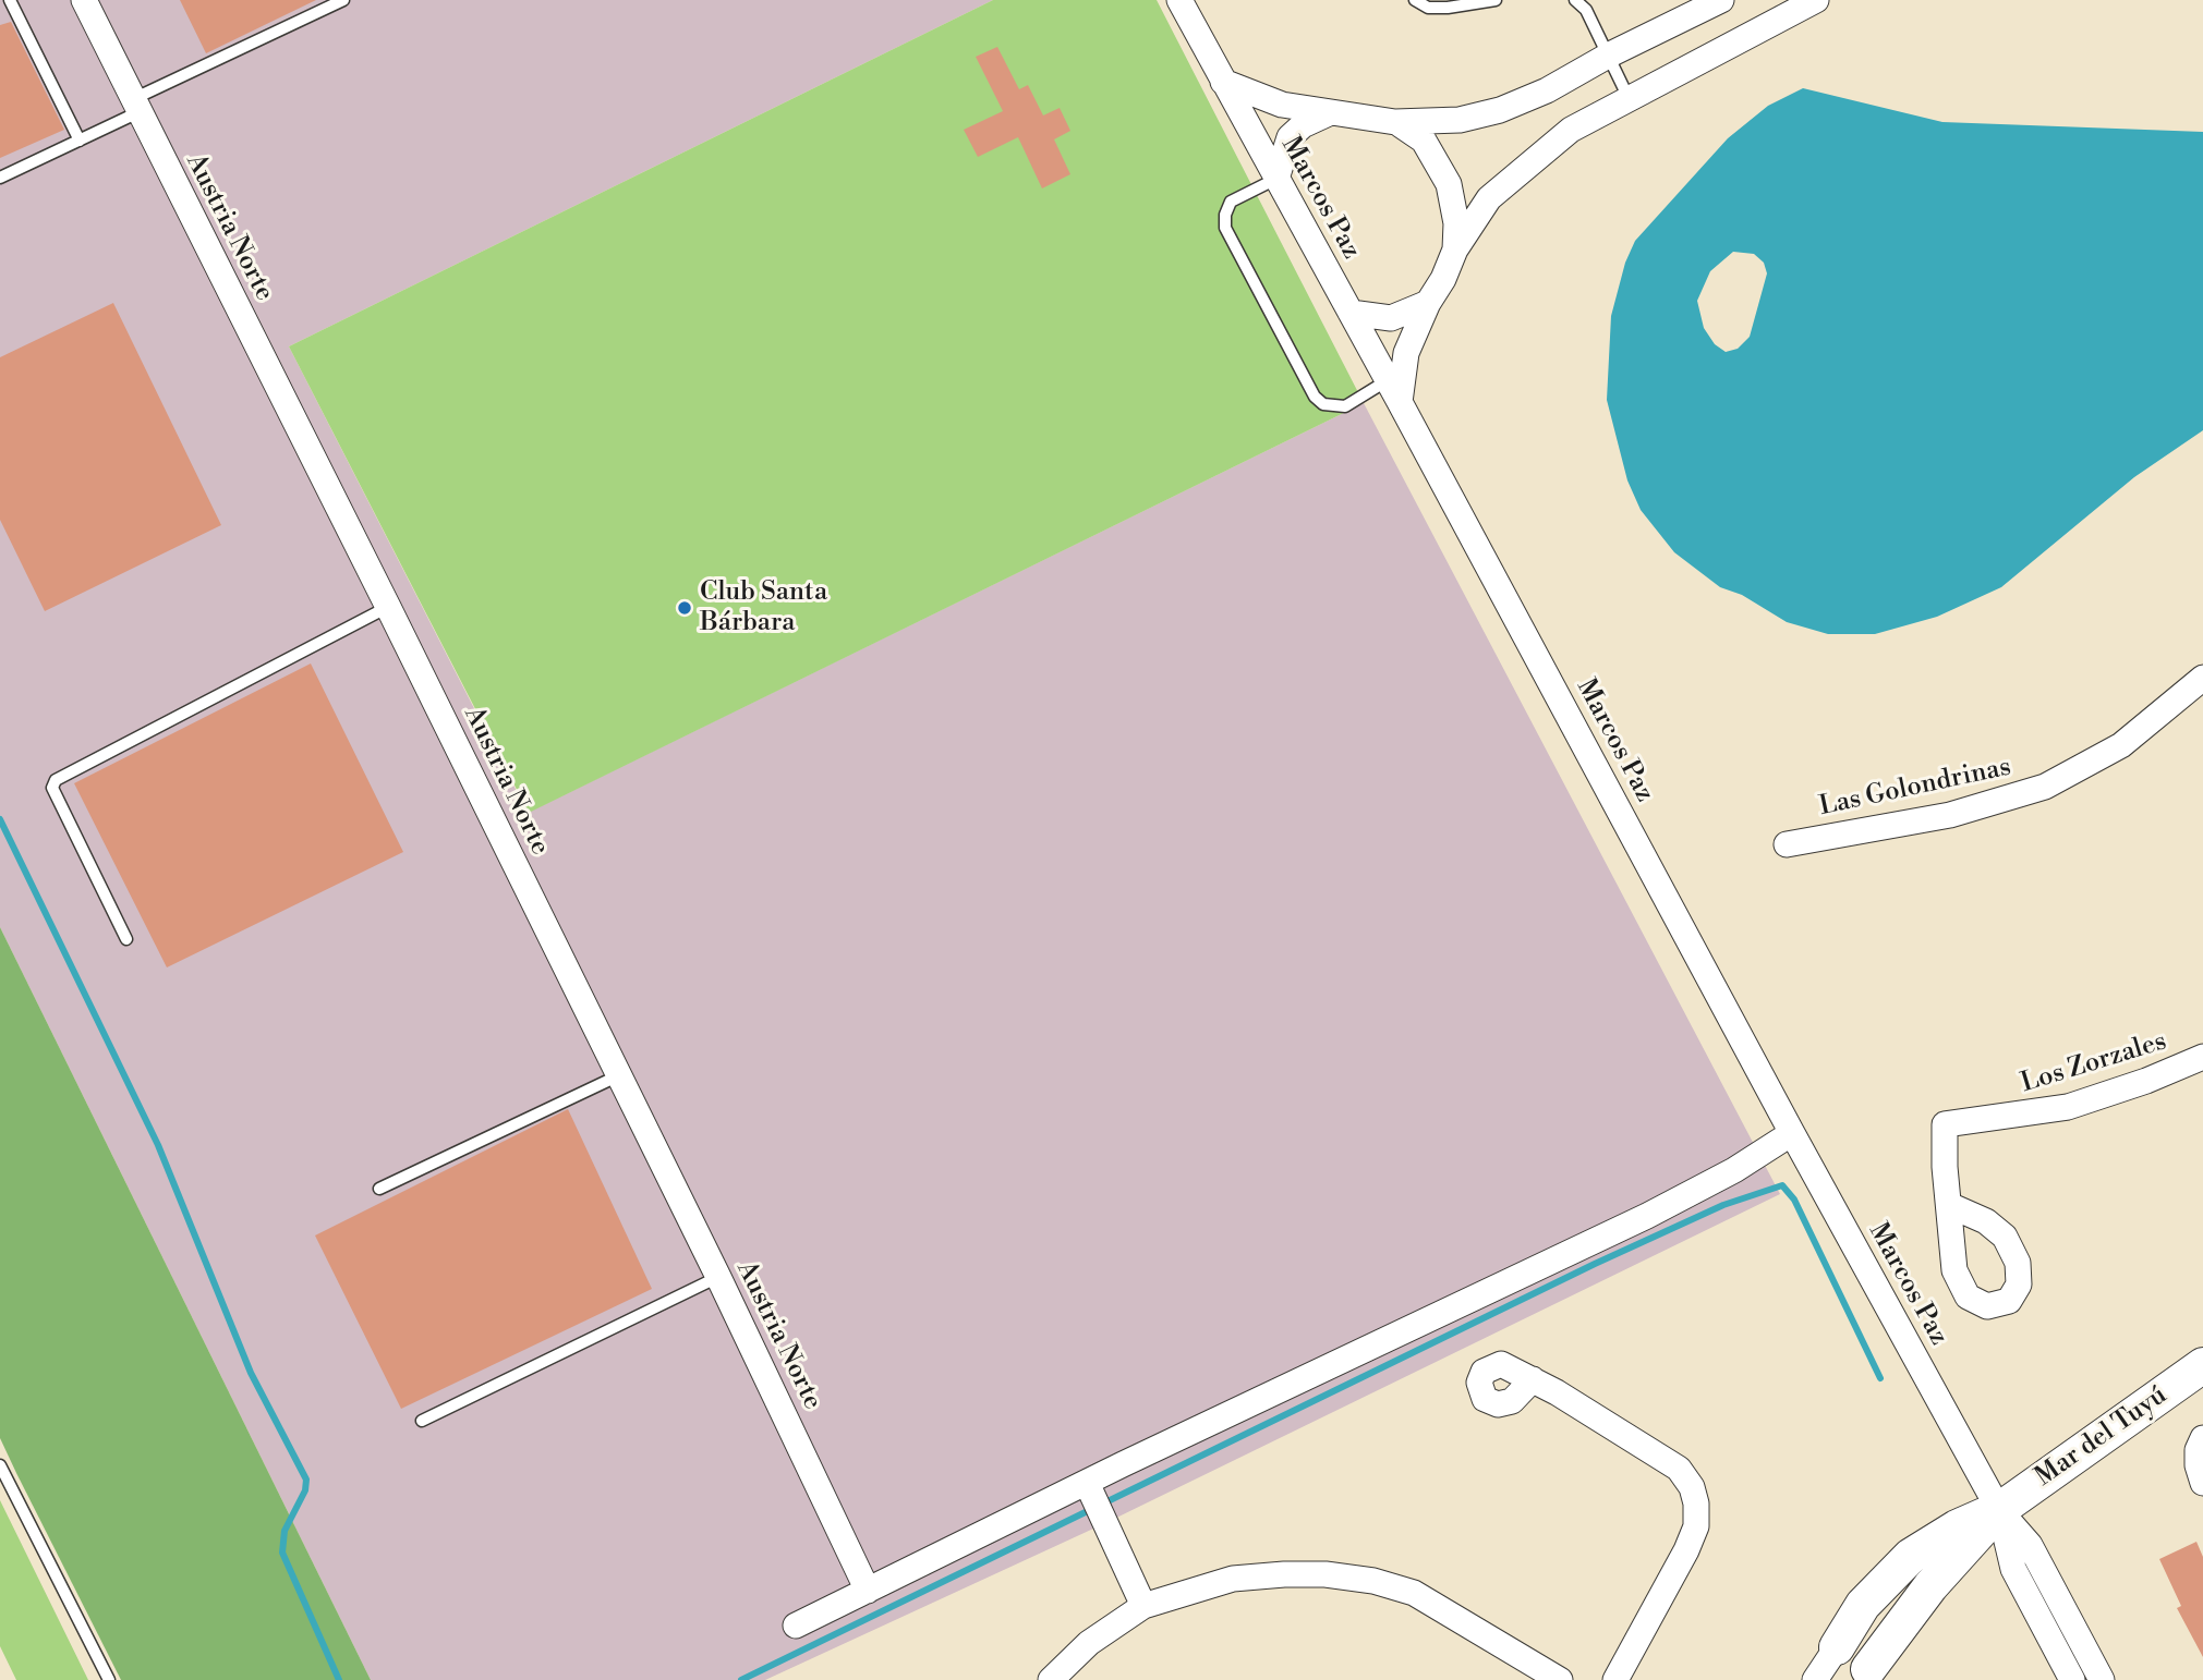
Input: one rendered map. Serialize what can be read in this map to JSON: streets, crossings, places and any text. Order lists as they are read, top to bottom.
{
  "streets": {
    "street": [
      "Marcos Paz",
      "Austria Norte",
      "Las Golondrinas",
      "Los Zorzales",
      "Mar del Tuyú"
    ]
  },
  "crossings": [
    ["Marcos Paz", "Mar del Tuyú"]
  ],
  "places": ["Club Santa Bárbara"]
}
